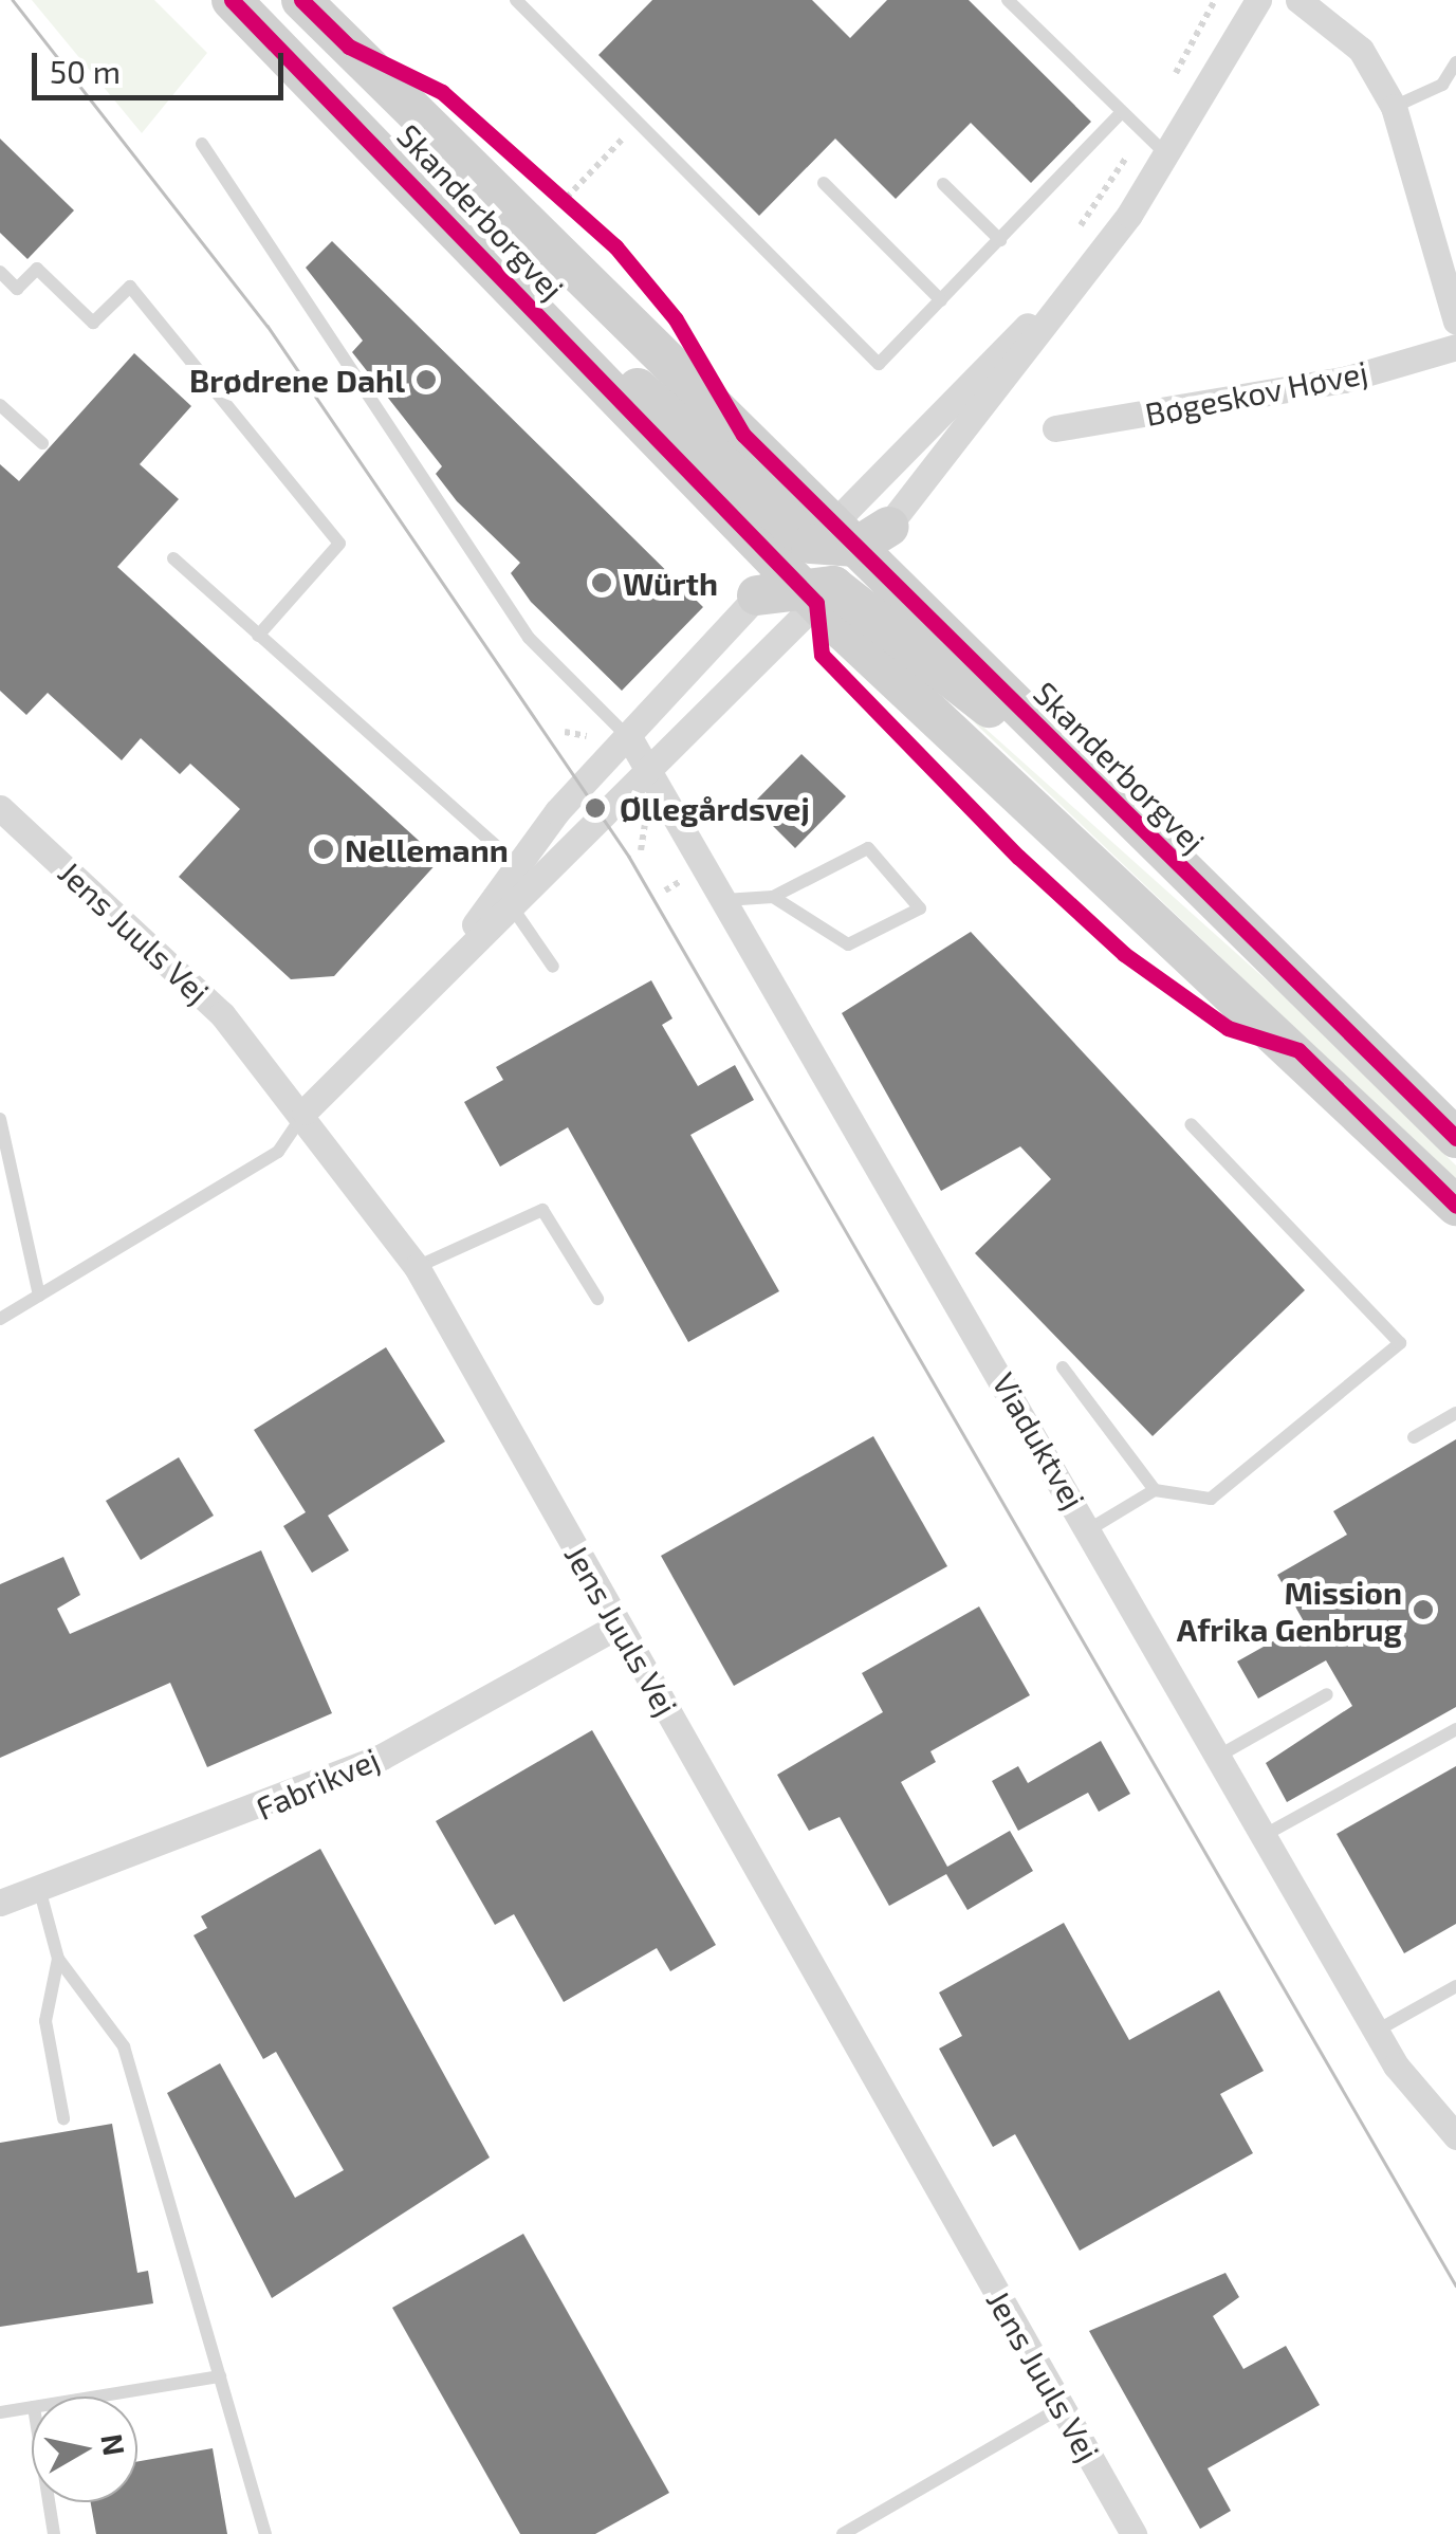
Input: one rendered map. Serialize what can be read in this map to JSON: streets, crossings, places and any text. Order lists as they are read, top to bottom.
{
  "streets": {
    "main road": ["Skanderborgvej"],
    "street": [
      "Bøgeskov Høvej",
      "Jens Juuls Vej",
      "Viaduktvej",
      "Fabrikvej"
    ]
  },
  "crossings": [
    ["Jens Juuls Vej", "Fabrikvej"]
  ],
  "places": [
    "Brødrene Dahl",
    "Würth",
    "Øllegårdsvej",
    "Nellemann",
    "Mission Afrika Genbrug"
  ],
  "scale_bar": "50 m",
  "north": "right"
}
